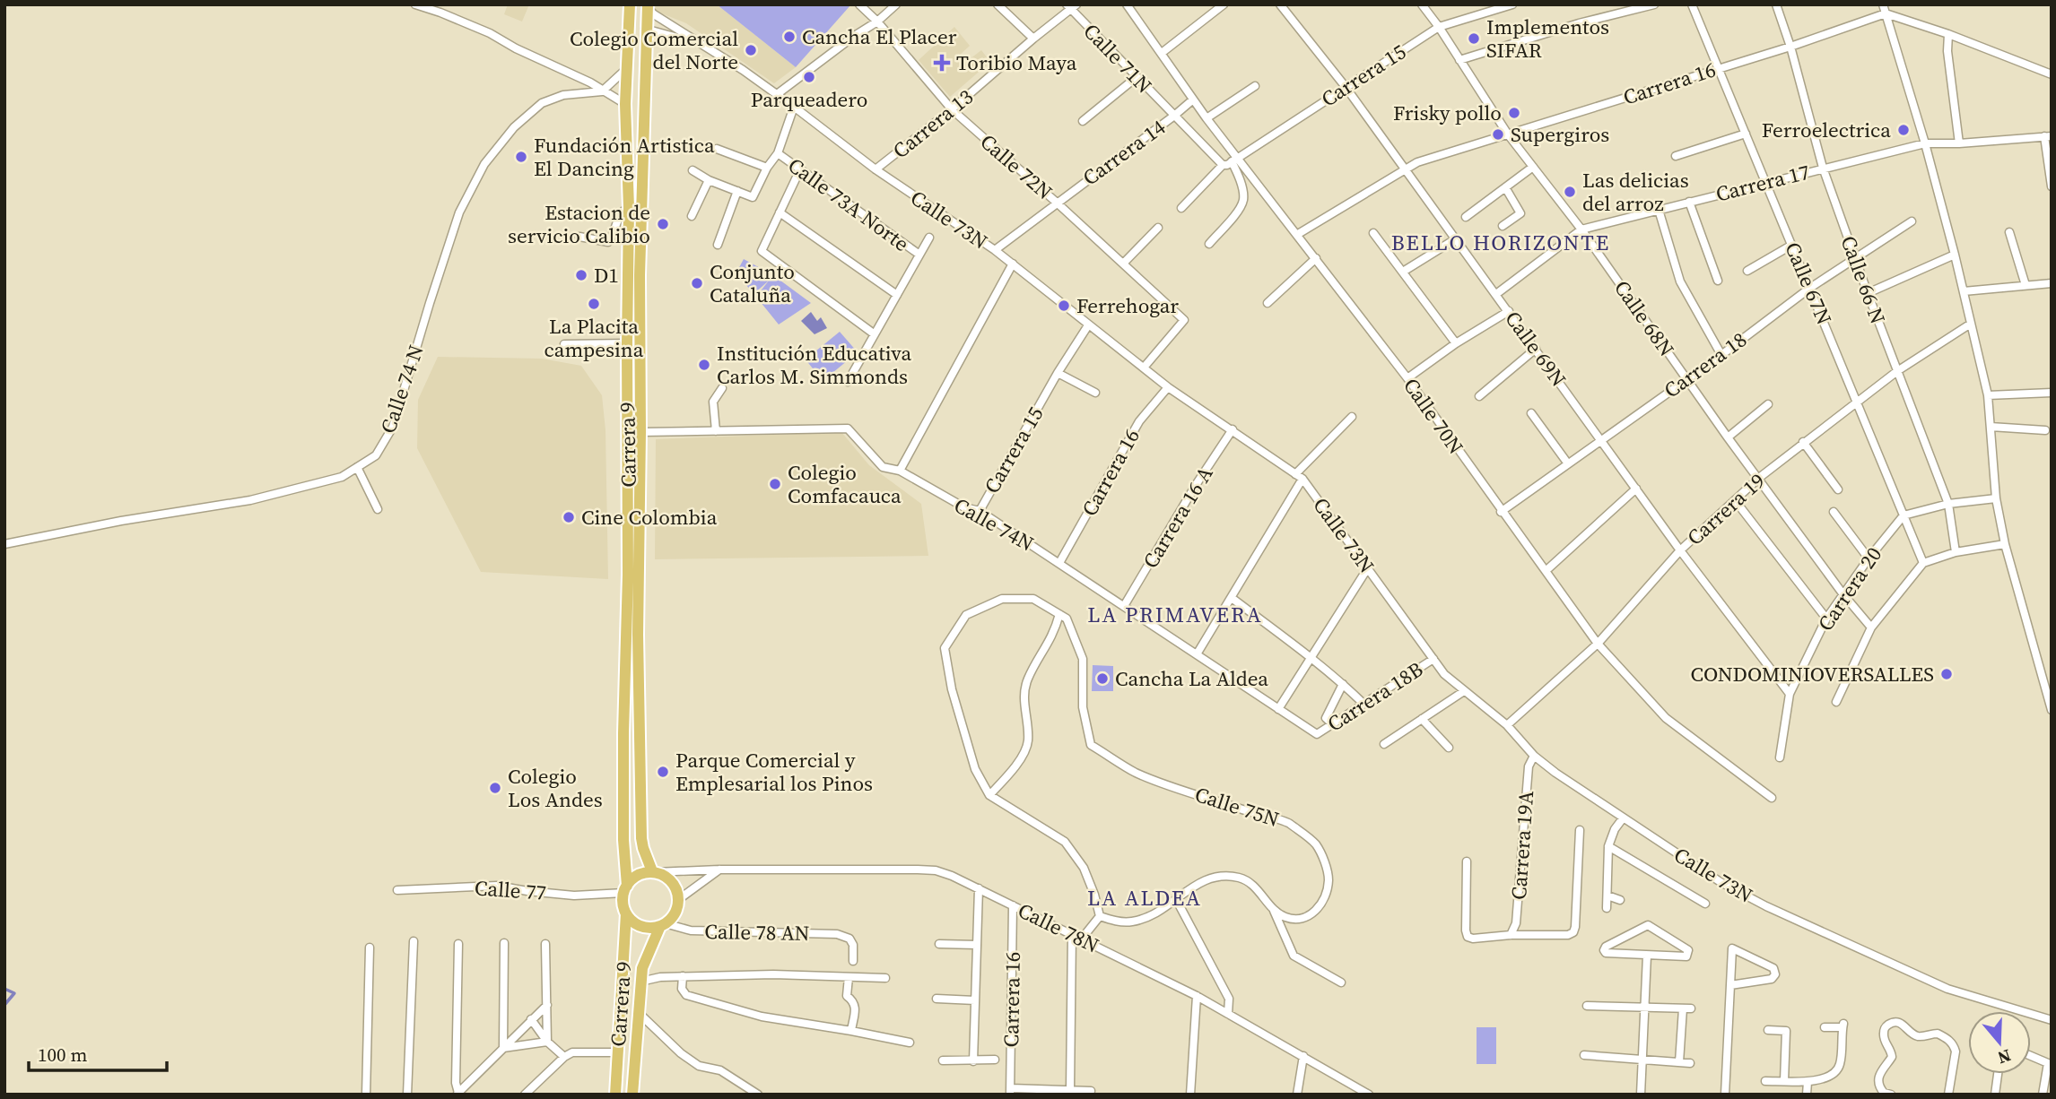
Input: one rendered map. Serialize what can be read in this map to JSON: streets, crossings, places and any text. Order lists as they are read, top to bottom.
{
  "streets": {
    "main road": ["Carrera 9"],
    "street": [
      "Calle 71N",
      "Carrera 15",
      "Carrera 16",
      "Carrera 13",
      "Carrera 14",
      "Calle 72N",
      "Carrera 17",
      "Calle 73A Norte",
      "Calle 73N",
      "Calle 66 N",
      "Calle 67N",
      "Calle 68N",
      "Calle 69N",
      "Carrera 18",
      "Calle 74 N",
      "Calle 70N",
      "Carrera 19",
      "Carrera 16 A",
      "Calle 74N",
      "Carrera 20",
      "Carrera 18B",
      "Calle 75N",
      "Carrera 19A",
      "Calle 77",
      "Calle 78N",
      "Calle 78 AN"
    ]
  },
  "crossings": [
    ["Calle 71N", "Carrera 15"],
    ["Calle 71N", "Carrera 13"],
    ["Calle 71N", "Carrera 14"],
    ["Carrera 15", "Calle 73N"],
    ["Carrera 15", "Calle 68N"],
    ["Carrera 15", "Calle 69N"],
    ["Carrera 15", "Calle 70N"],
    ["Carrera 15", "Calle 74N"],
    ["Carrera 16", "Calle 73N"],
    ["Carrera 16", "Calle 66 N"],
    ["Carrera 16", "Calle 67N"],
    ["Carrera 16", "Calle 68N"],
    ["Carrera 16", "Calle 69N"],
    ["Carrera 16", "Calle 70N"],
    ["Carrera 16", "Calle 74N"],
    ["Carrera 16", "Calle 78N"],
    ["Carrera 13", "Calle 72N"],
    ["Carrera 13", "Calle 73N"],
    ["Carrera 14", "Calle 72N"],
    ["Carrera 14", "Calle 73N"],
    ["Carrera 14", "Calle 70N"],
    ["Calle 72N", "Calle 73N"],
    ["Carrera 17", "Calle 66 N"],
    ["Carrera 17", "Calle 67N"],
    ["Carrera 17", "Calle 68N"],
    ["Carrera 17", "Calle 69N"],
    ["Calle 73N", "Carrera 9"],
    ["Calle 73N", "Carrera 19"],
    ["Calle 73N", "Carrera 16 A"],
    ["Calle 73N", "Carrera 18B"],
    ["Calle 73N", "Carrera 19A"],
    ["Calle 66 N", "Carrera 18"],
    ["Calle 66 N", "Carrera 19"],
    ["Calle 67N", "Carrera 18"],
    ["Calle 67N", "Carrera 19"],
    ["Calle 67N", "Carrera 20"],
    ["Calle 68N", "Carrera 18"],
    ["Calle 68N", "Carrera 19"],
    ["Calle 68N", "Carrera 20"],
    ["Calle 69N", "Carrera 18"],
    ["Calle 69N", "Carrera 19"],
    ["Calle 69N", "Carrera 20"],
    ["Carrera 18", "Calle 70N"],
    ["Calle 70N", "Carrera 19"],
    ["Carrera 9", "Calle 74N"],
    ["Carrera 9", "Calle 77"],
    ["Carrera 9", "Calle 78N"],
    ["Carrera 9", "Calle 78 AN"],
    ["Carrera 16 A", "Calle 74N"],
    ["Calle 74N", "Carrera 18B"],
    ["Calle 77", "Calle 78N"],
    ["Calle 77", "Calle 78 AN"],
    ["Calle 78N", "Calle 78 AN"]
  ],
  "districts": ["BELLO HORIZONTE", "LA PRIMAVERA", "LA ALDEA"],
  "places": {
    "other": [
      "Cancha El Placer",
      "Implementos SIFAR",
      "Colegio Comercial del Norte",
      "Parqueadero",
      "Frisky pollo",
      "Ferroelectrica",
      "Supergiros",
      "Fundación Artistica El Dancing",
      "Las delicias del arroz",
      "Estacion de servicio Calibio",
      "D1",
      "Conjunto Cataluña",
      "La Placita campesina",
      "Ferrehogar",
      "Institución Educativa Carlos M. Simmonds",
      "Colegio Comfacauca",
      "Cine Colombia",
      "CONDOMINIOVERSALLES",
      "Cancha La Aldea",
      "Parque Comercial y Emplesarial los Pinos",
      "Colegio Los Andes"
    ],
    "health": ["Toribio Maya"]
  },
  "scale_bar": "100 m",
  "north": "bottom"
}
